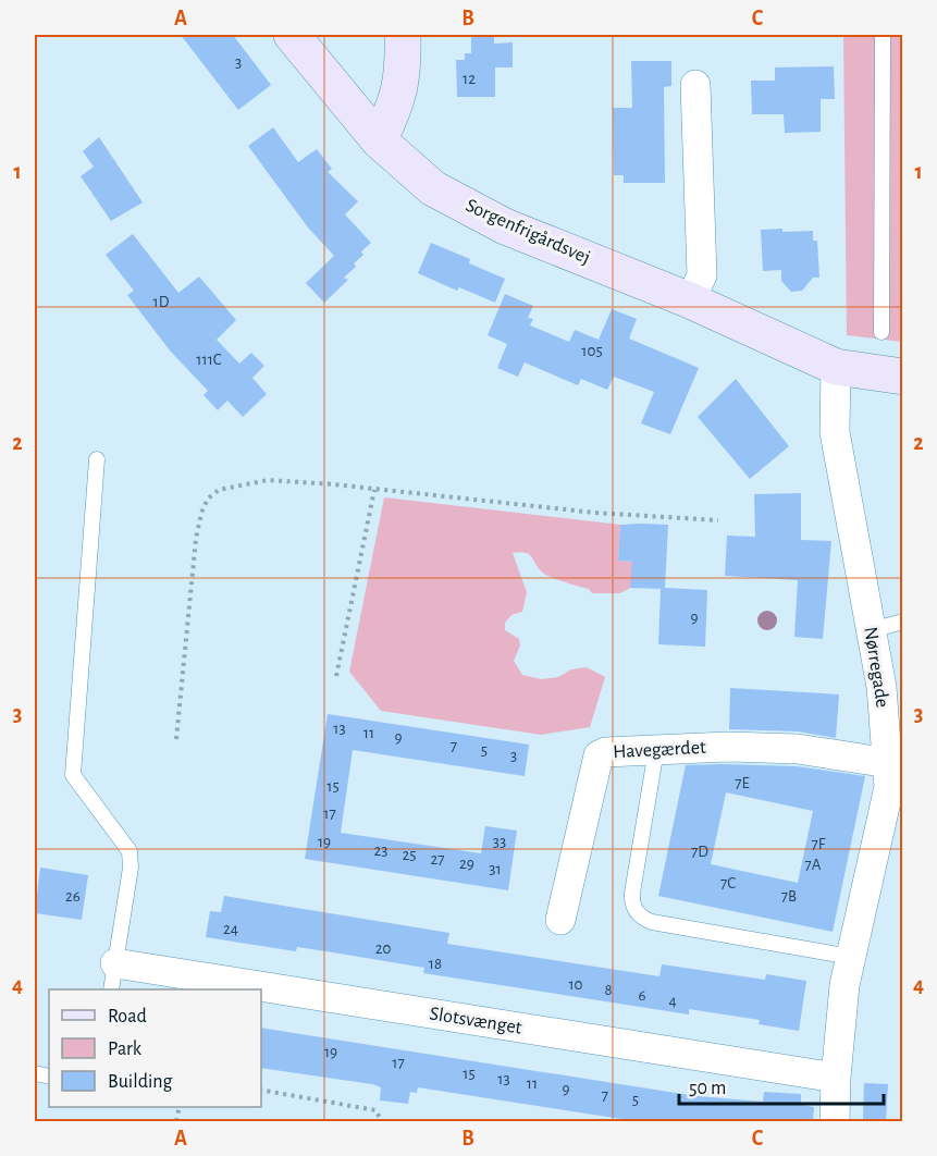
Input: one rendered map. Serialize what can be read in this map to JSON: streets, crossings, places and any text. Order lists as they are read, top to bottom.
{
  "streets": {
    "street": [
      "Sorgenfrigårdsvej",
      "Nørregade",
      "Havegærdet",
      "Slotsvænget"
    ]
  },
  "crossings": [
    ["Sorgenfrigårdsvej", "Nørregade"],
    ["Nørregade", "Havegærdet"],
    ["Nørregade", "Slotsvænget"]
  ],
  "house_numbers": [
    "3",
    "12",
    "1D",
    "105",
    "111C",
    "9",
    "13",
    "11",
    "9",
    "7",
    "5",
    "3",
    "7E",
    "15",
    "17",
    "19",
    "33",
    "7F",
    "23",
    "7D",
    "25",
    "27",
    "29",
    "7A",
    "31",
    "7C",
    "26",
    "7B",
    "24",
    "20",
    "18",
    "10",
    "8",
    "6",
    "4",
    "19",
    "17",
    "15",
    "13",
    "11",
    "9",
    "7",
    "5"
  ],
  "legend": ["Road", "Park", "Building"],
  "scale_bar": "50 m",
  "grid": {
    "columns": ["A", "B", "C"],
    "rows": [
      "1",
      "2",
      "3",
      "4"
    ]
  }
}
